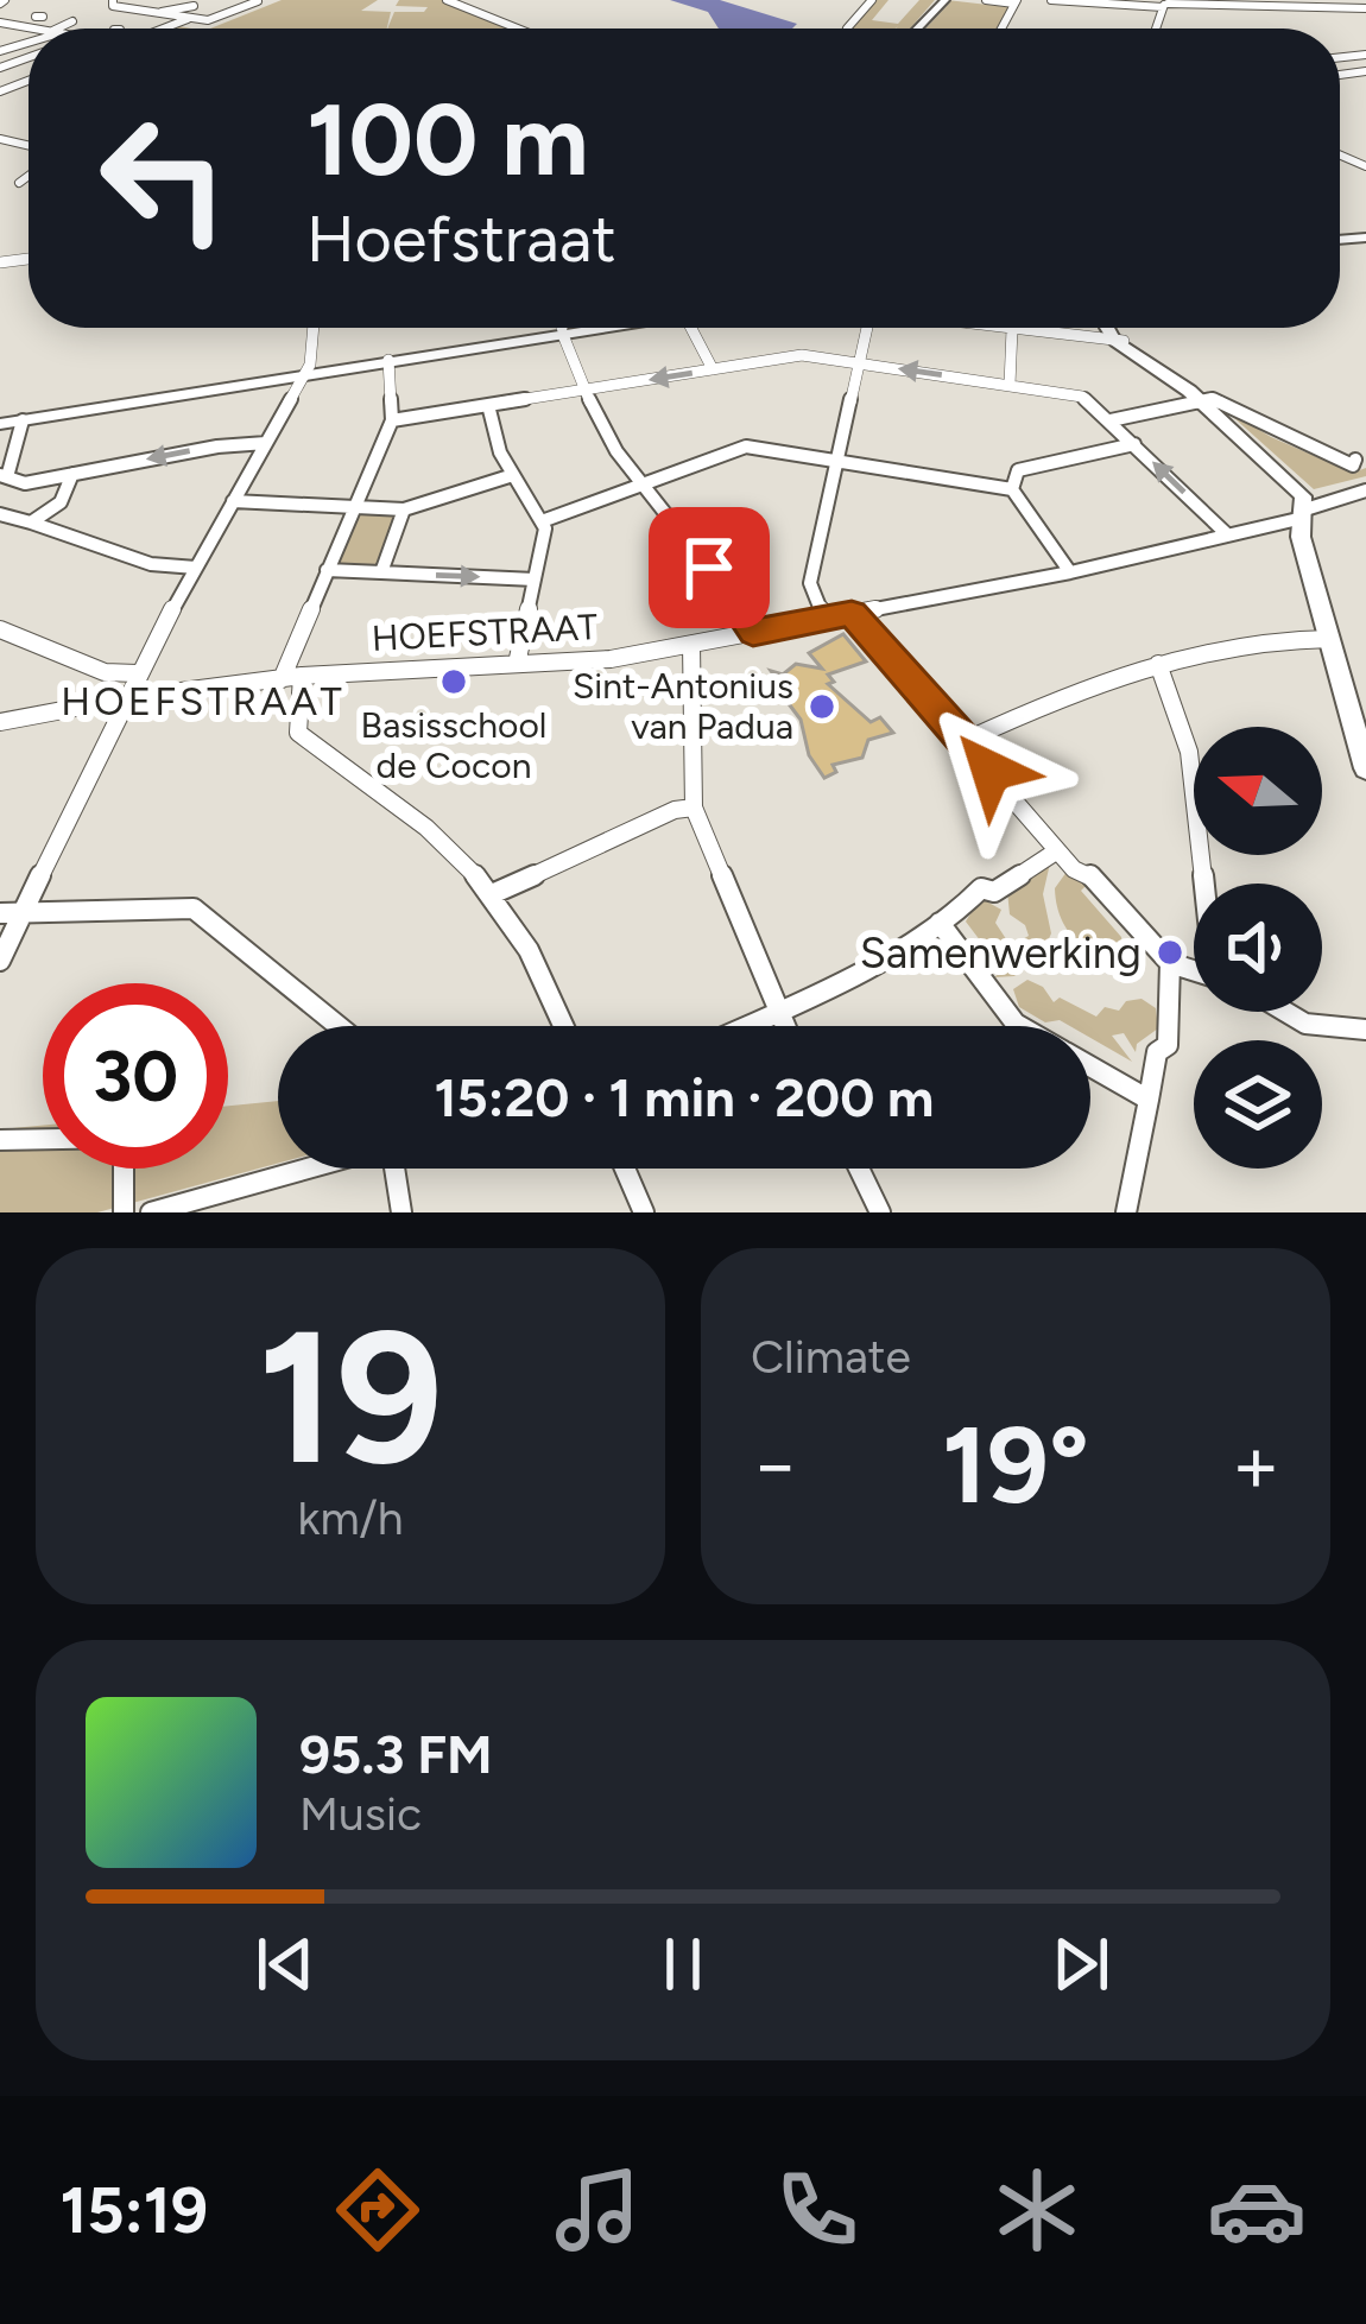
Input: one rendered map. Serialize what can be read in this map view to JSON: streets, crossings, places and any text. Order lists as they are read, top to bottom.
{
  "streets": {
    "street": ["HOEFSTRAAT"]
  },
  "districts": ["HOEFSTRAAT"],
  "places": ["Basisschool de Cocon", "Sint-Antonius van Padua", "Samenwerking"],
  "north": "left",
  "page": {
    "turn": ["100 m", "Hoefstraat"],
    "limit": "30",
    "trip": "15:20 · 1 min · 200 m",
    "tile": [
      ["19", "km/h"],
      "Climate"
    ],
    "heat": ["−", "19°", "+"],
    "song": ["95.3 FM", "Music"],
    "tabs": "15:19"
  }
}
